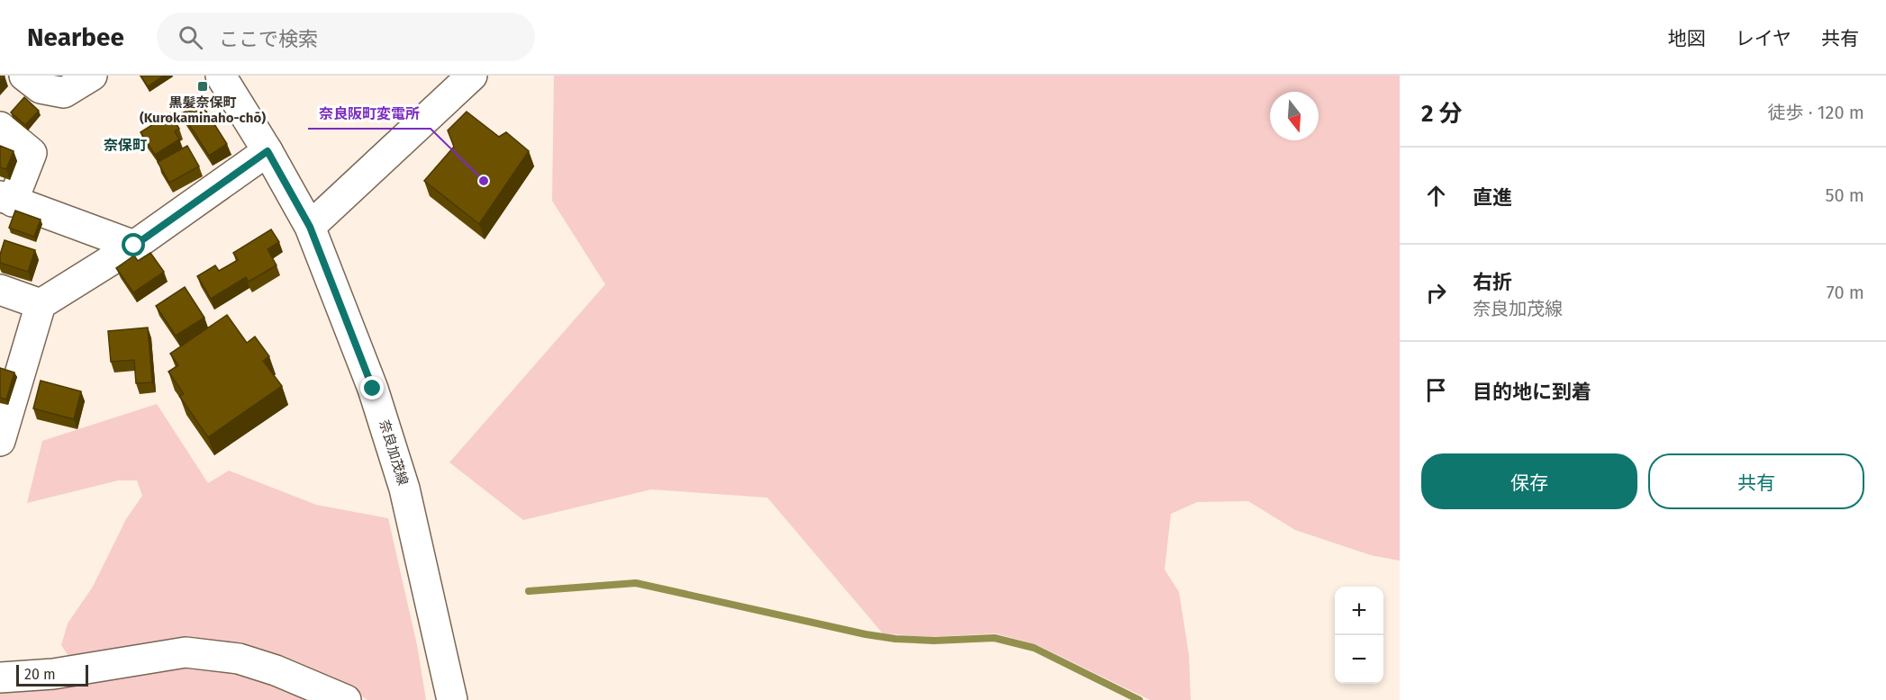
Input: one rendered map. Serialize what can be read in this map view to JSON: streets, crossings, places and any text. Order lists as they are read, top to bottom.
{
  "streets": {
    "street": ["奈良加茂線"]
  },
  "districts": ["奈保町"],
  "places": {
    "transit": ["黒髪奈保町 (Kurokaminaho-chō)"],
    "other": ["奈良阪町変電所"]
  },
  "scale_bar": "20 m",
  "north": "bottom",
  "page": {
    "header": "Nearbee",
    "search": "ここで検索",
    "nav": ["地図", "レイヤ", "共有"],
    "heading": ["2 分", "徒歩 · 120 m"],
    "list": [
      ["直進", "50 m"],
      ["右折", "奈良加茂線", "70 m"],
      "目的地に到着"
    ],
    "buttons": ["保存", "共有"],
    "map_buttons": ["+", "−"],
    "scale": "20 m"
  }
}
